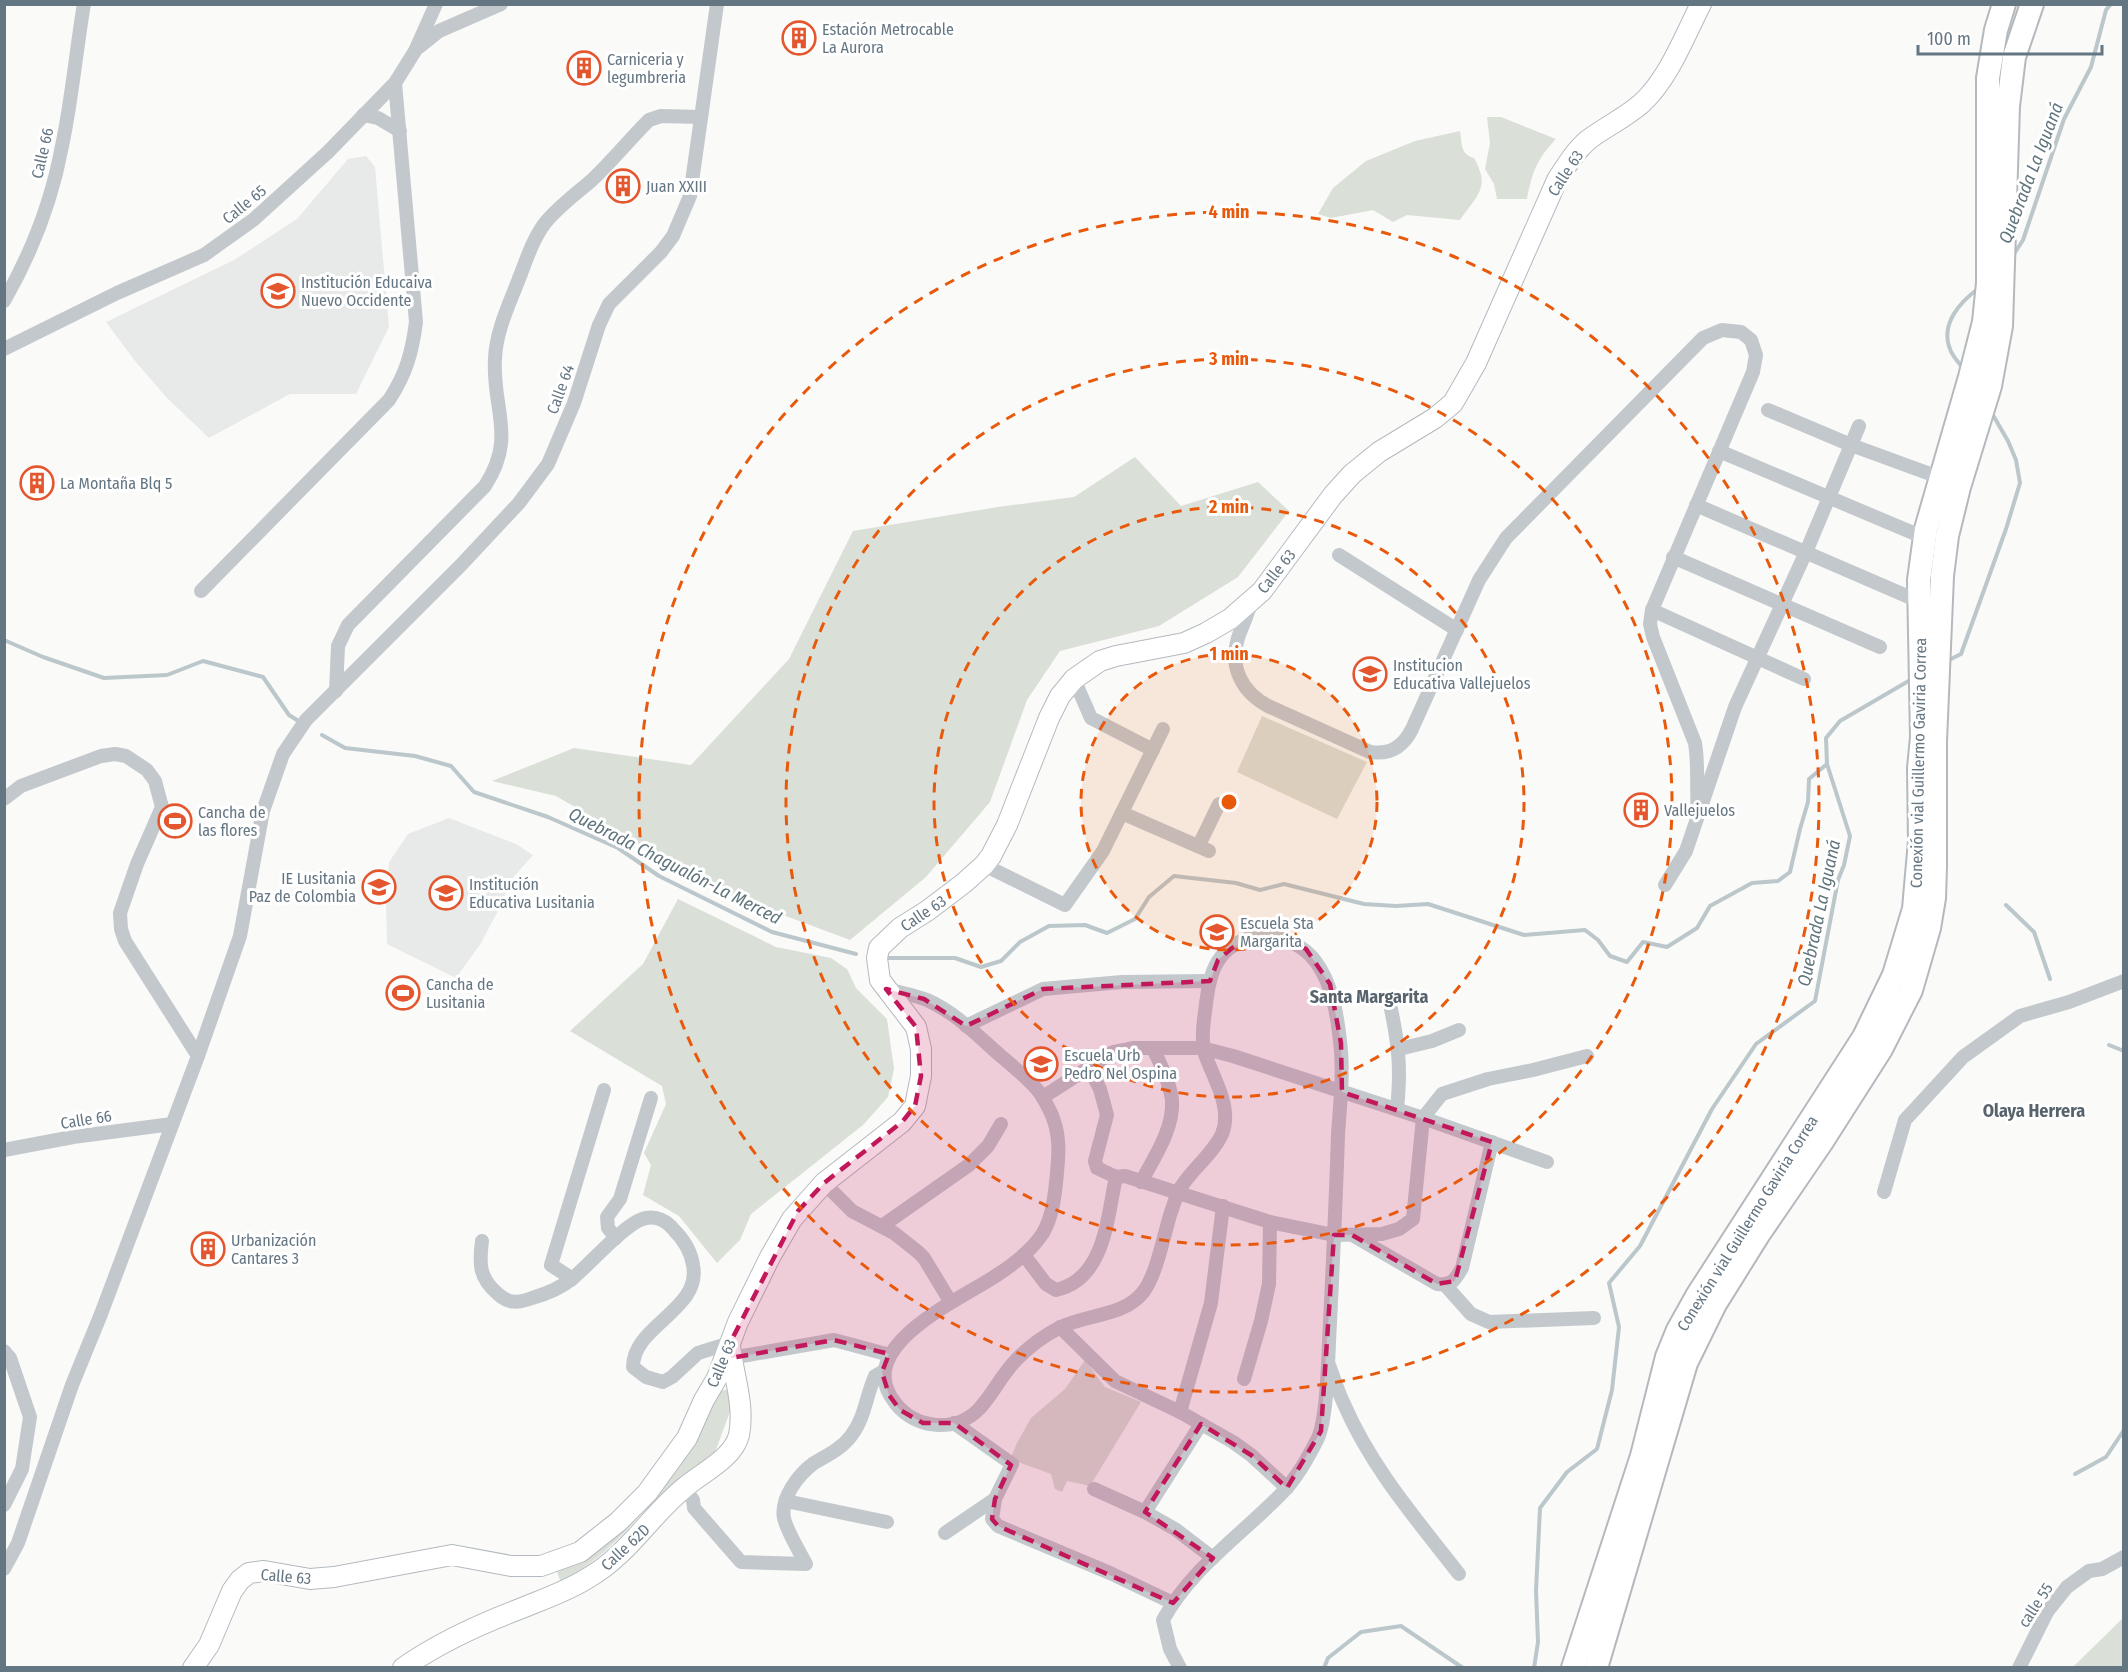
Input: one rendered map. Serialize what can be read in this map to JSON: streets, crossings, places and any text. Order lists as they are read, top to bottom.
{
  "streets": {
    "highway": ["Conexión vial Guillermo Gaviria Correa"],
    "main road": ["Calle 63", "Calle 62D"],
    "street": [
      "Calle 66",
      "Calle 65",
      "Calle 64",
      "calle 55"
    ]
  },
  "crossings": [
    ["Calle 66", "Calle 64"],
    ["Calle 63", "Calle 62D"]
  ],
  "districts": ["Santa Margarita", "Olaya Herrera"],
  "water": ["Quebrada La Iguaná", "Quebrada Chagualón-La Merced"],
  "places": {
    "building": [
      "Estación Metrocable La Aurora",
      "Carniceria y legumbreria",
      "Juan XXIII",
      "La Montaña Blq 5",
      "Vallejuelos",
      "Urbanización Cantares 3"
    ],
    "school or university": [
      "Institución Educaiva Nuevo Occidente",
      "Institucion Educativa Vallejuelos",
      "IE Lusitania Paz de Colombia",
      "Institución Educativa Lusitania",
      "Escuela Sta Margarita",
      "Escuela Urb Pedro Nel Ospina"
    ],
    "sports": ["Cancha de las flores", "Cancha de Lusitania"]
  },
  "scale_bar": "100 m",
  "rings": [
    "4 min",
    "3 min",
    "2 min",
    "1 min"
  ]
}
